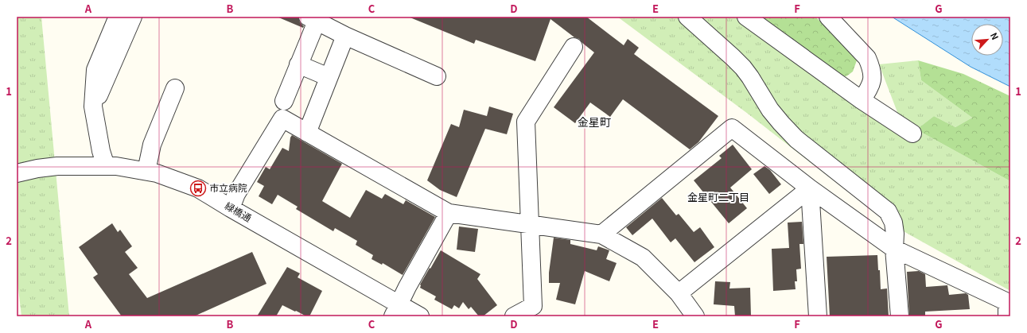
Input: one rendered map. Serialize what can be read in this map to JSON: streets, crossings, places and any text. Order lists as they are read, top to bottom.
{
  "streets": {
    "street": ["緑橋通"]
  },
  "districts": ["金星町", "金星町二丁目"],
  "places": {
    "bus stop": ["市立病院"]
  },
  "north": "top right",
  "grid": {
    "columns": [
      "A",
      "B",
      "C",
      "D",
      "E",
      "F",
      "G"
    ],
    "rows": ["1", "2"]
  }
}
